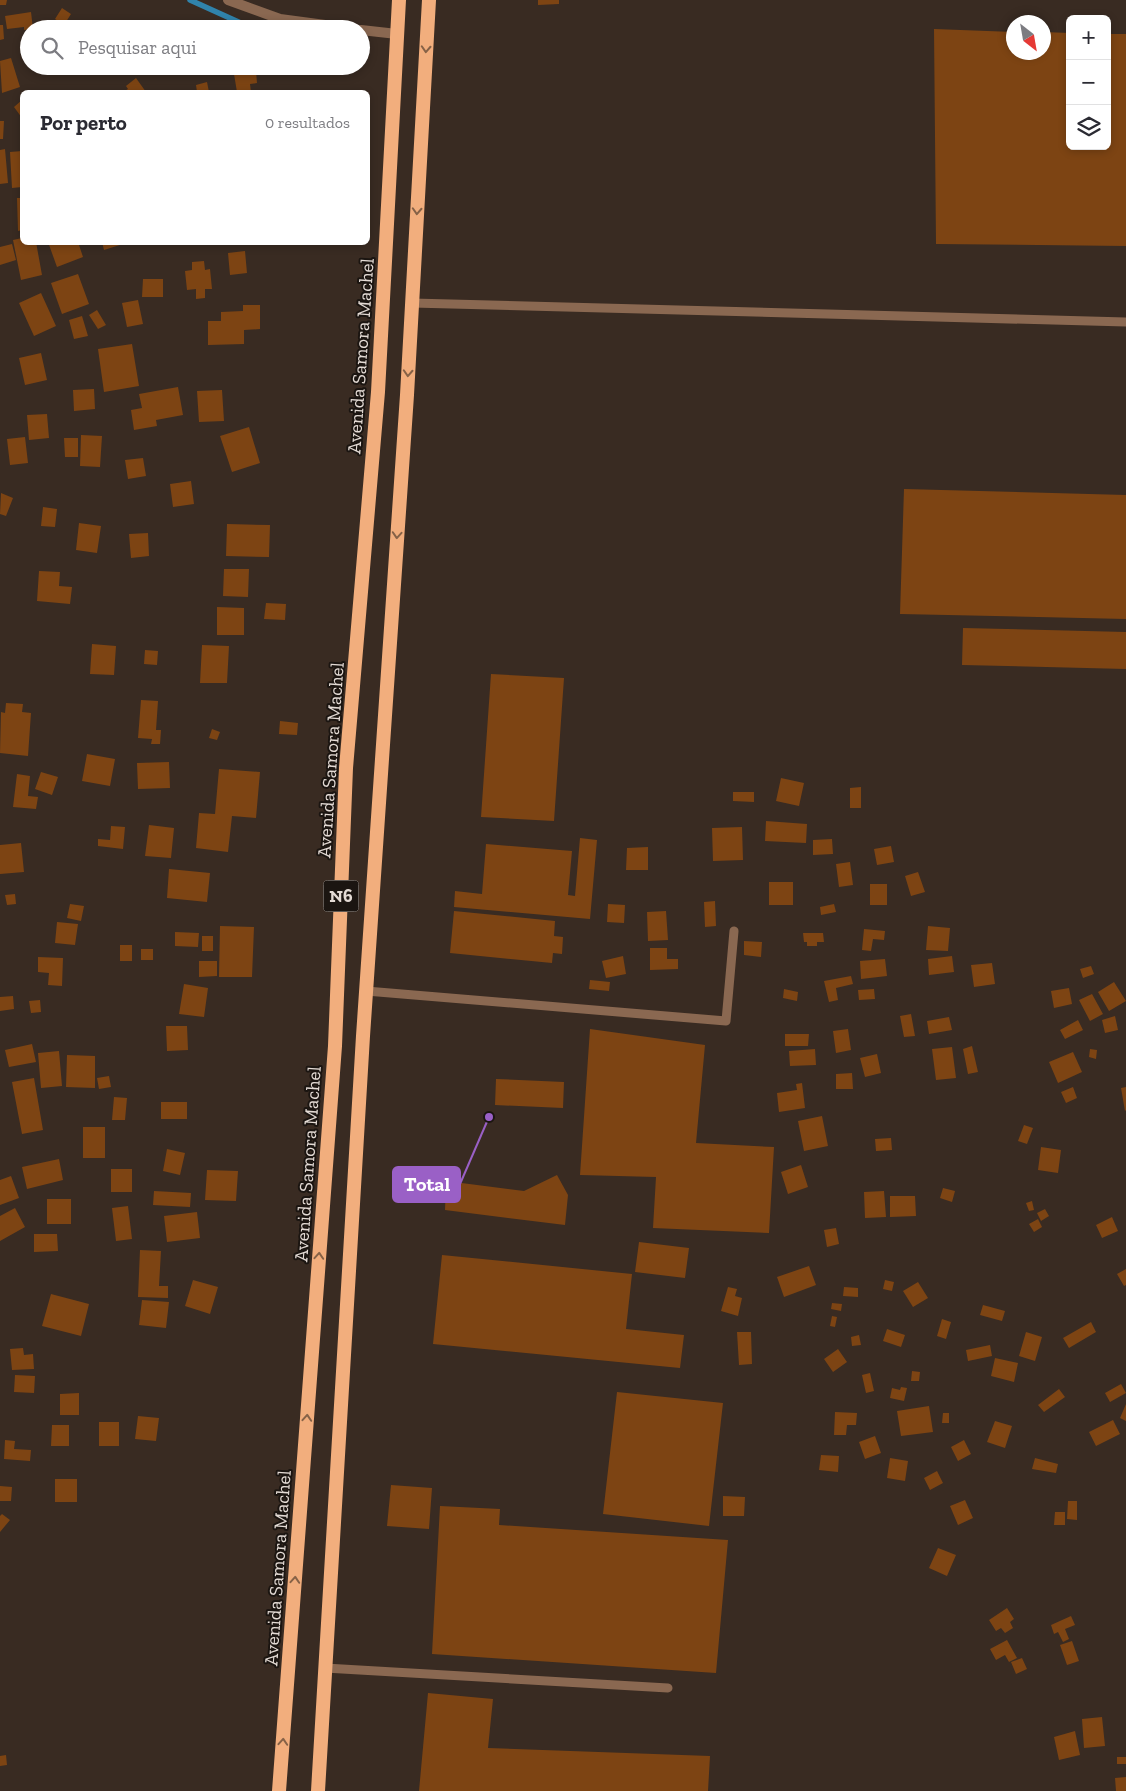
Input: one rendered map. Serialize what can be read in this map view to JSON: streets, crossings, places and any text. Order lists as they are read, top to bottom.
{
  "streets": {
    "highway": ["Avenida Samora Machel", "N6"]
  },
  "places": ["Total"],
  "north": "bottom right",
  "page": {
    "map_buttons": ["+", "−"],
    "search": "Pesquisar aqui",
    "heading": ["Por perto", "0 resultados"]
  }
}
